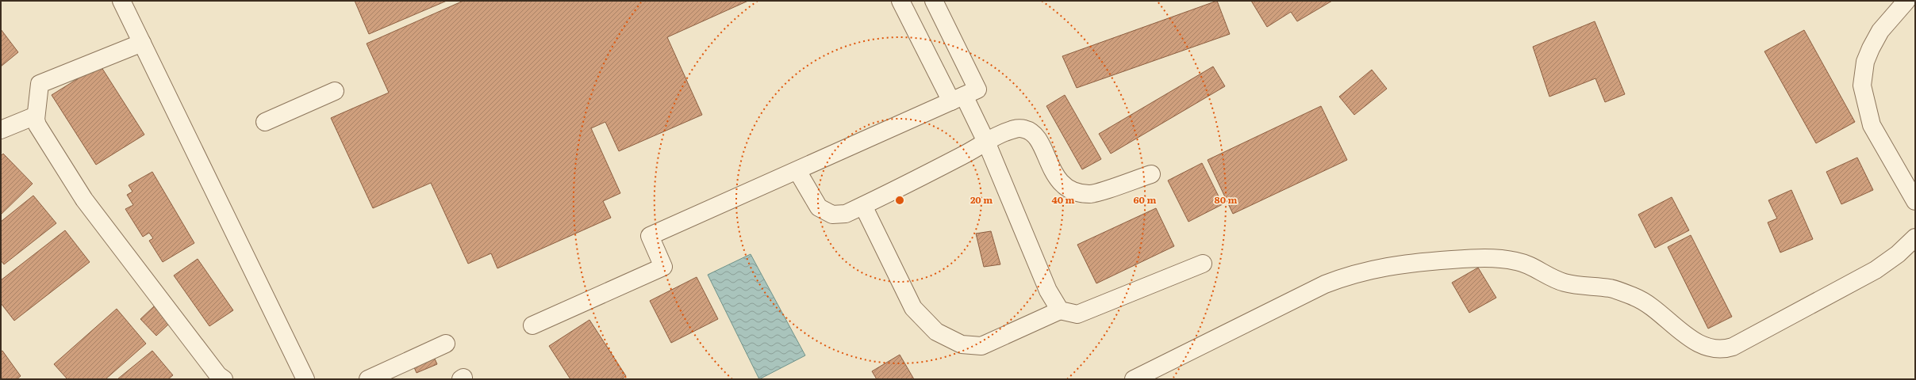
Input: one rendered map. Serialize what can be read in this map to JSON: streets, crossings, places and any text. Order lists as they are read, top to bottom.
{
  "rings": [
    "20 m",
    "40 m",
    "60 m",
    "80 m"
  ]
}
